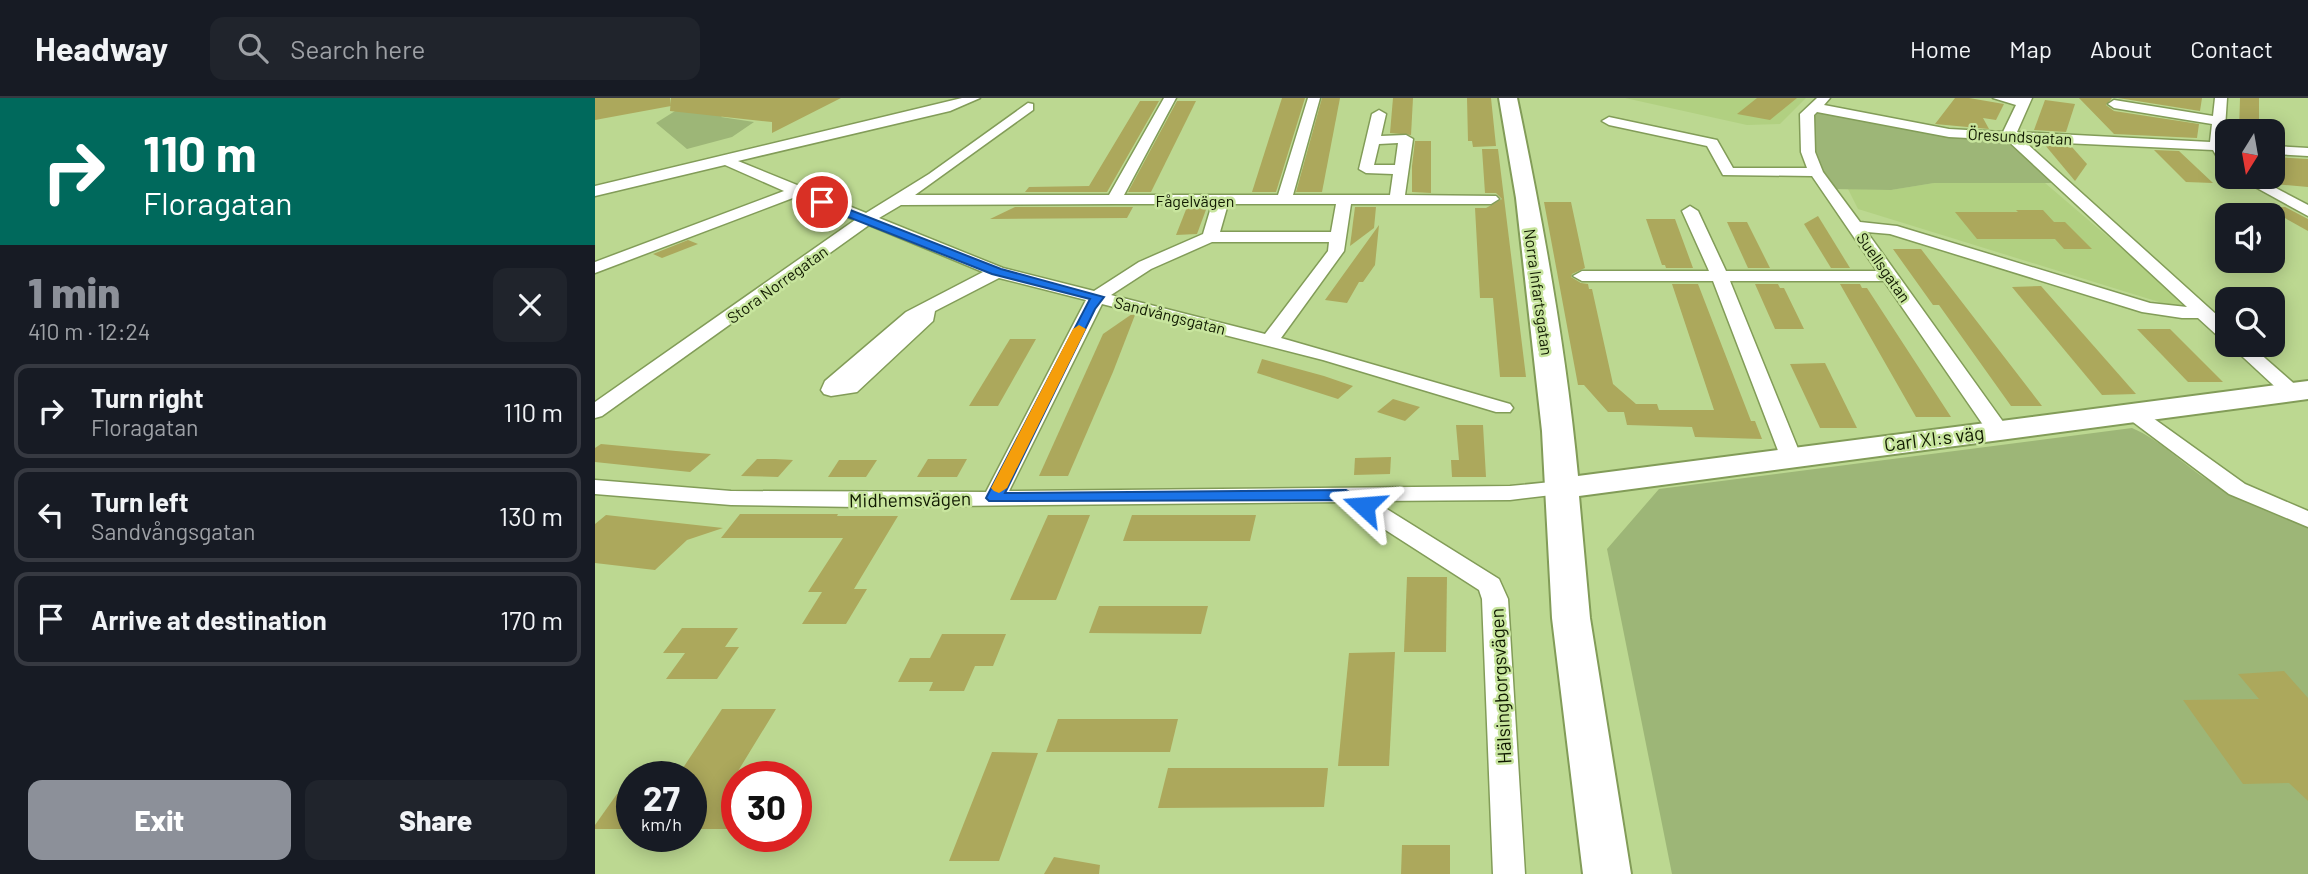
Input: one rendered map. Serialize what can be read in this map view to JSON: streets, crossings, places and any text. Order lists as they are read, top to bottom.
{
  "streets": {
    "street": [
      "Öresundsgatan",
      "Fågelvägen",
      "Suellsgatan",
      "Stora Norregatan",
      "Norra Infartsgatan",
      "Sandvångsgatan",
      "Carl XI:s väg",
      "Midhemsvägen",
      "Hälsingborgsvägen"
    ]
  },
  "crossings": [
    ["Öresundsgatan", "Suellsgatan"],
    ["Fågelvägen", "Stora Norregatan"],
    ["Suellsgatan", "Carl XI:s väg"],
    ["Stora Norregatan", "Sandvångsgatan"],
    ["Norra Infartsgatan", "Carl XI:s väg"],
    ["Norra Infartsgatan", "Midhemsvägen"],
    ["Carl XI:s väg", "Midhemsvägen"],
    ["Midhemsvägen", "Hälsingborgsvägen"]
  ],
  "north": "bottom",
  "page": {
    "header": "Headway",
    "search": "Search here",
    "nav": [
      "Home",
      "Map",
      "About",
      "Contact"
    ],
    "turn": ["110 m", "Floragatan"],
    "heading": ["1 min", "410 m · 12:24"],
    "list": [
      {
        "name": "Turn right",
        "note": "Floragatan",
        "value": "110 m"
      },
      {
        "name": "Turn left",
        "note": "Sandvångsgatan",
        "value": "130 m"
      },
      {
        "name": "Arrive at destination",
        "value": "170 m"
      }
    ],
    "speed": "27 km/h",
    "limit": "30",
    "buttons": ["Exit", "Share"]
  }
}
